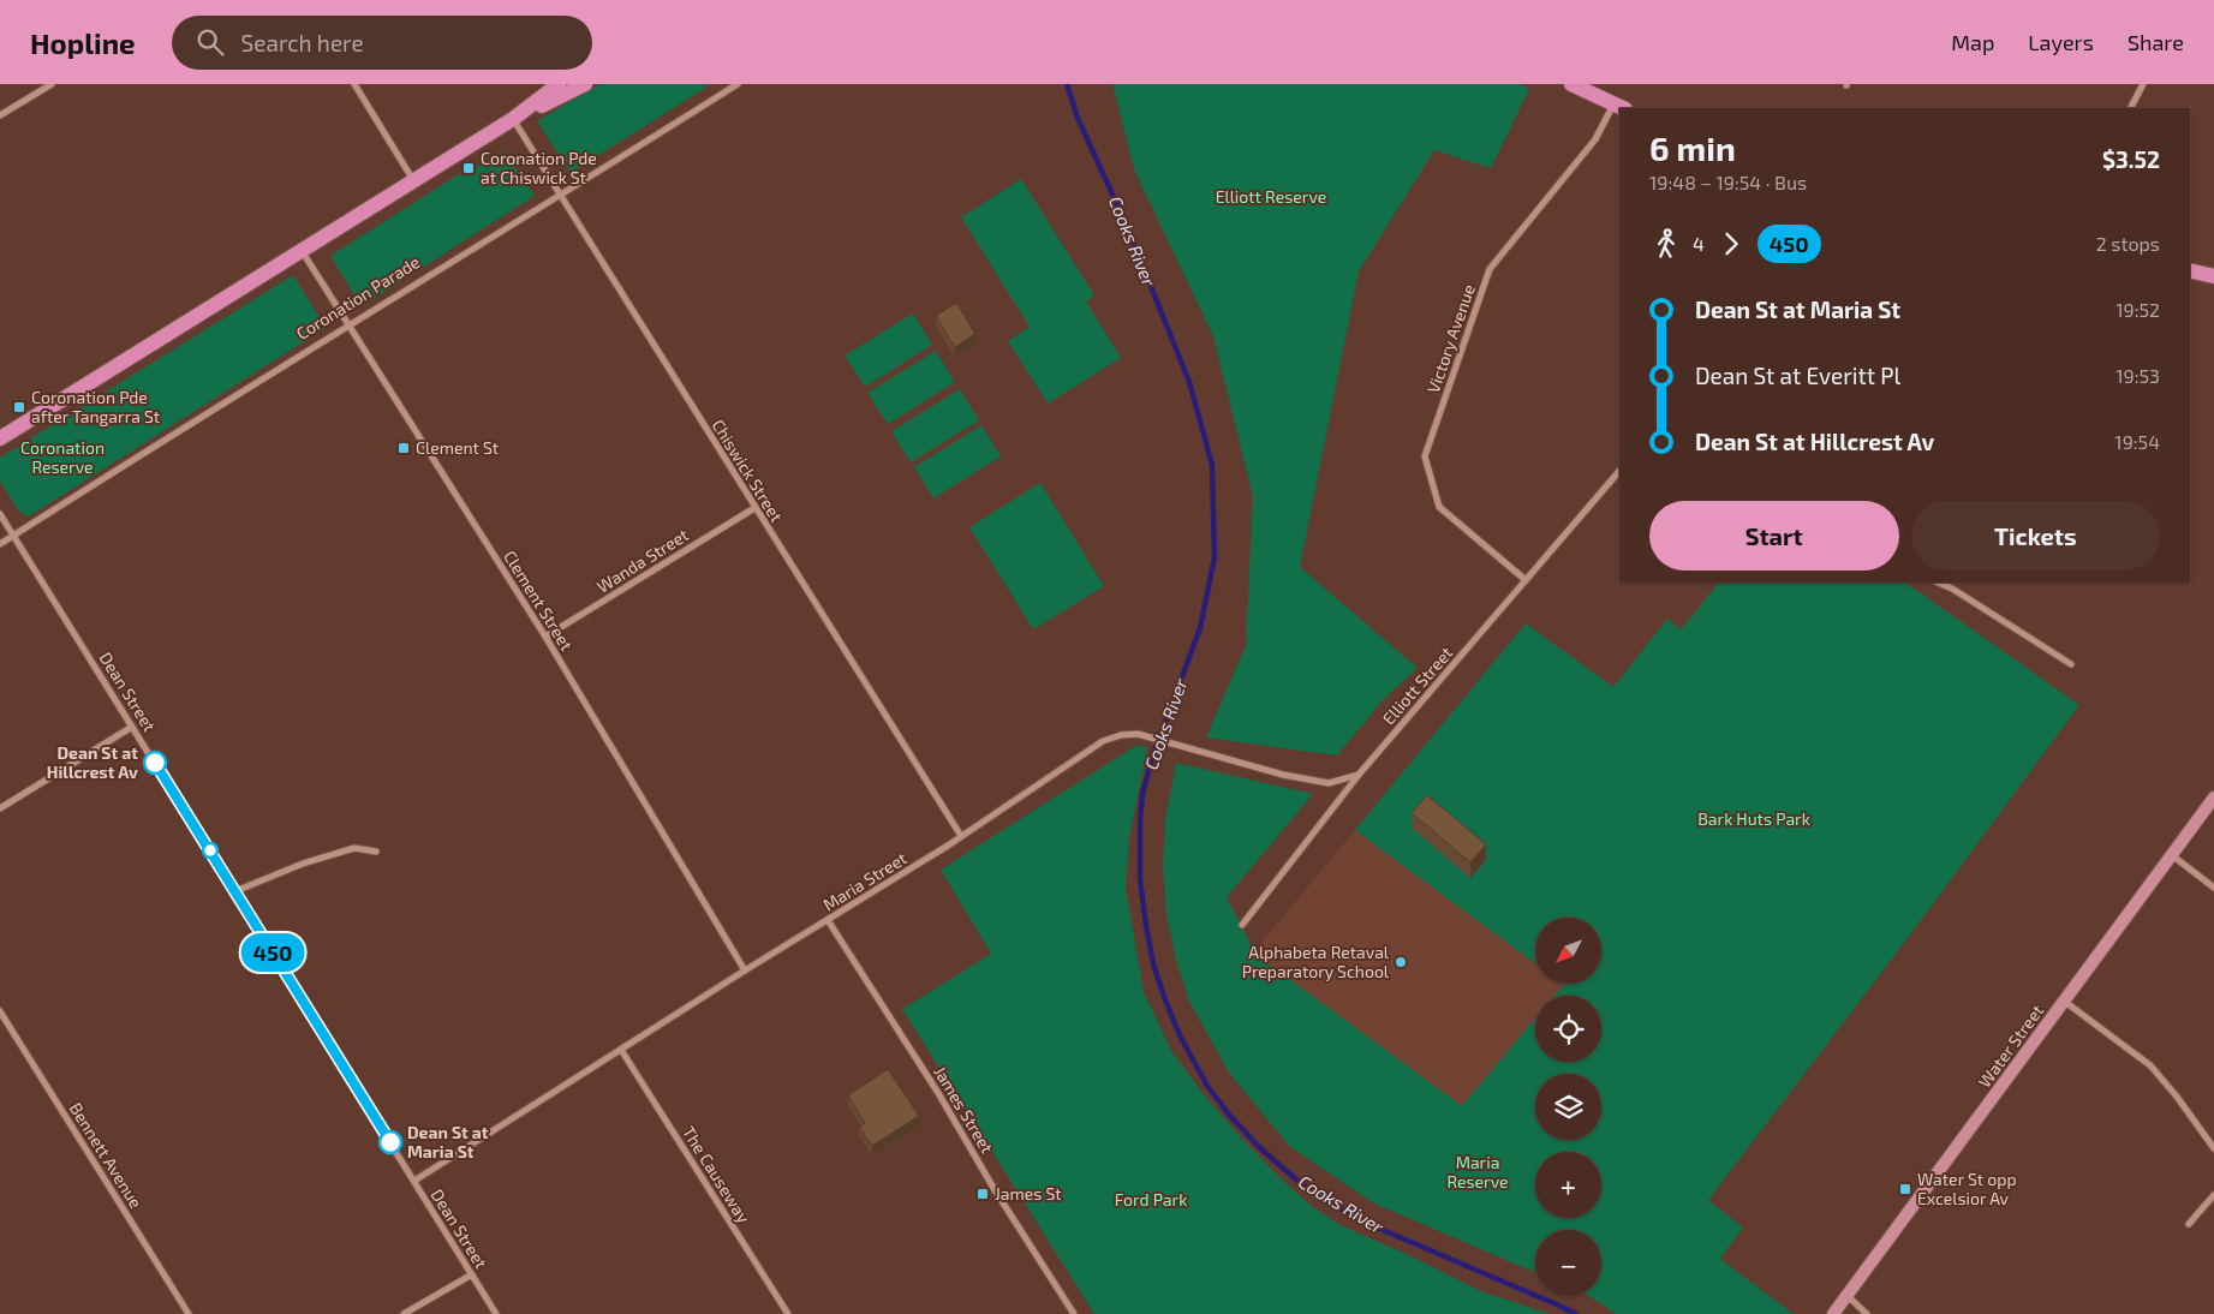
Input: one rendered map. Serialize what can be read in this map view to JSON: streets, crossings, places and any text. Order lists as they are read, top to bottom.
{
  "streets": {
    "main road": ["Water Street"],
    "street": [
      "Coronation Parade",
      "Victory Avenue",
      "Chiswick Street",
      "Wanda Street",
      "Clement Street",
      "Elliott Street",
      "Dean Street",
      "Maria Street",
      "James Street",
      "Bennett Avenue",
      "The Causeway"
    ]
  },
  "crossings": [
    ["Coronation Parade", "Chiswick Street"],
    ["Coronation Parade", "Clement Street"],
    ["Coronation Parade", "Dean Street"],
    ["Victory Avenue", "Elliott Street"],
    ["Chiswick Street", "Wanda Street"],
    ["Chiswick Street", "Maria Street"],
    ["Wanda Street", "Clement Street"],
    ["Clement Street", "Maria Street"],
    ["Elliott Street", "Maria Street"],
    ["Dean Street", "Maria Street"],
    ["Maria Street", "James Street"],
    ["Maria Street", "The Causeway"]
  ],
  "water": ["Cooks River"],
  "parks": [
    "Elliott Reserve",
    "Coronation Reserve",
    "Bark Huts Park",
    "Maria Reserve",
    "Ford Park"
  ],
  "places": {
    "transit": [
      "Coronation Pde at Chiswick St",
      "Coronation Pde after Tangarra St",
      "Clement St",
      "Water St opp Excelsior Av",
      "James St"
    ],
    "other": ["Dean St at Hillcrest Av", "Alphabeta Retaval Preparatory School", "Dean St at Maria St"]
  },
  "lines": ["bus line 450"],
  "north": "bottom left",
  "page": {
    "header": "Hopline",
    "search": "Search here",
    "nav": ["Map", "Layers", "Share"],
    "on_map": "450",
    "heading": ["6 min", "19:48 – 19:54 · Bus", "$3.52"],
    "legs": ["4", "450", "2 stops"],
    "list": [
      {
        "name": "Dean St at Maria St",
        "value": "19:52"
      },
      {
        "name": "Dean St at Everitt Pl",
        "value": "19:53"
      },
      {
        "name": "Dean St at Hillcrest Av",
        "value": "19:54"
      }
    ],
    "buttons": ["Start", "Tickets"],
    "map_buttons": ["+", "−"]
  }
}
